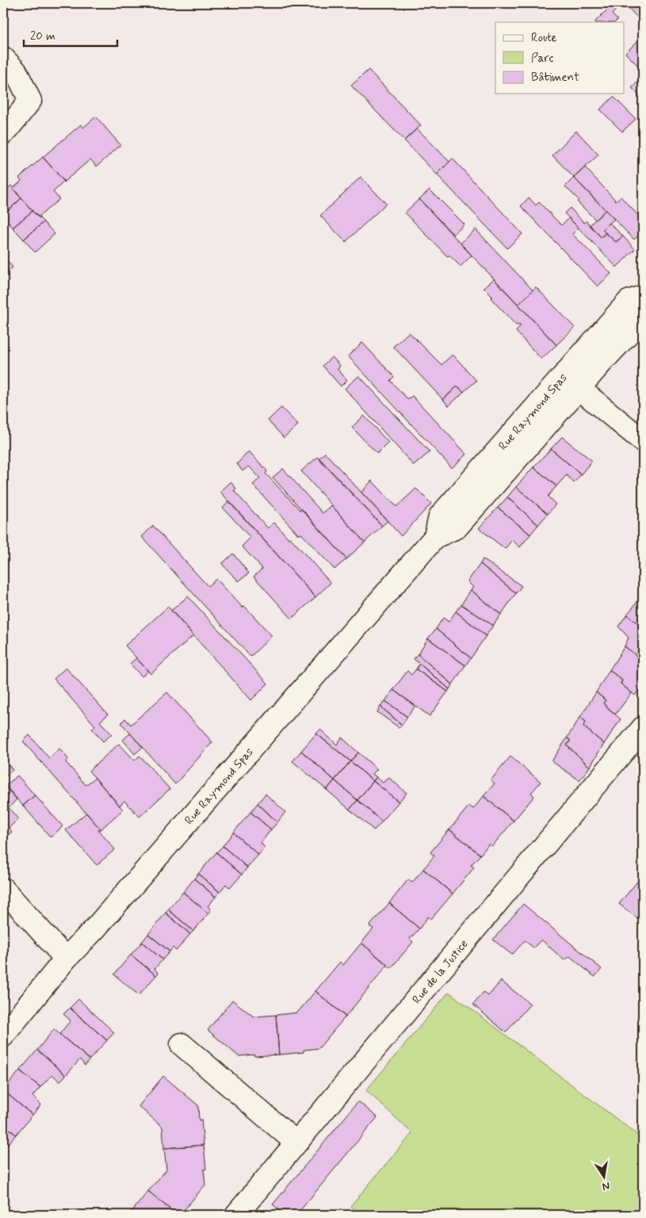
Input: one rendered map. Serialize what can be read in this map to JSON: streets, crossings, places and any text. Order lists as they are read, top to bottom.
{
  "streets": {
    "street": ["Rue Raymond Spas", "Rue de la Justice"]
  },
  "legend": ["Route", "Parc", "Bâtiment"],
  "scale_bar": "20 m",
  "north": "bottom"
}
